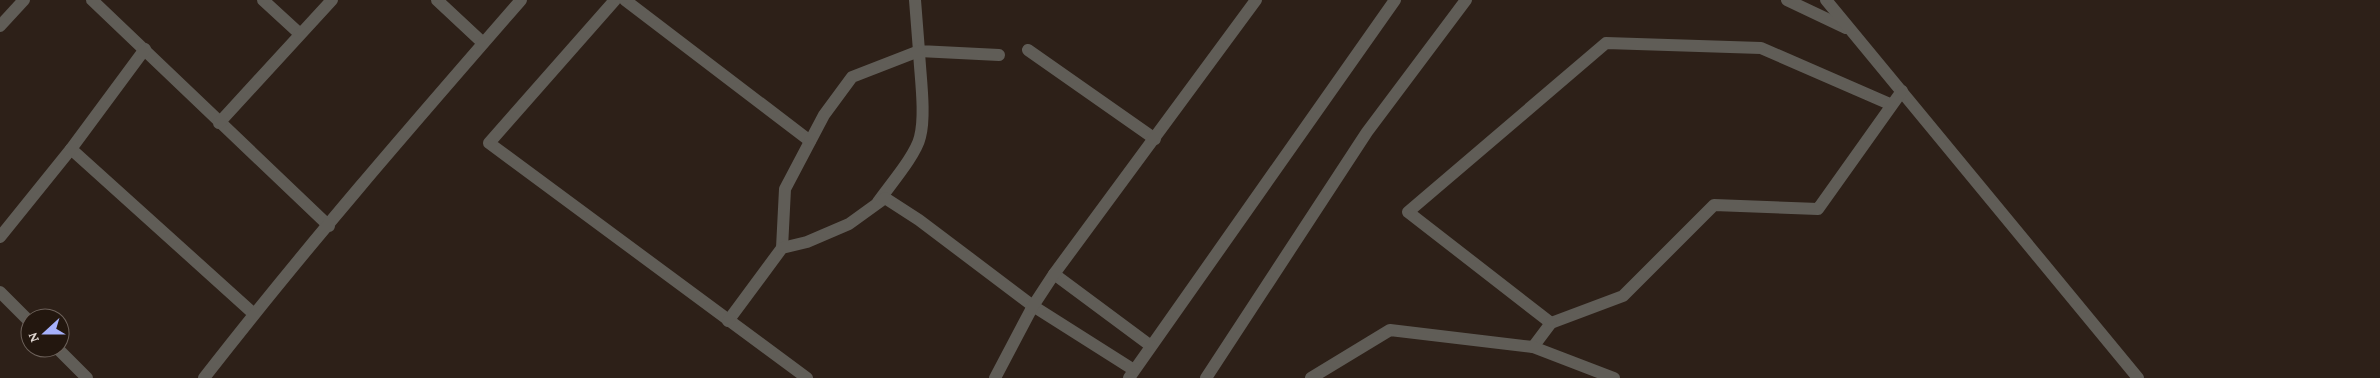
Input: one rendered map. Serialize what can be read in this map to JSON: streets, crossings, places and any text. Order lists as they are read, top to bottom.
{
  "north": "left"
}
